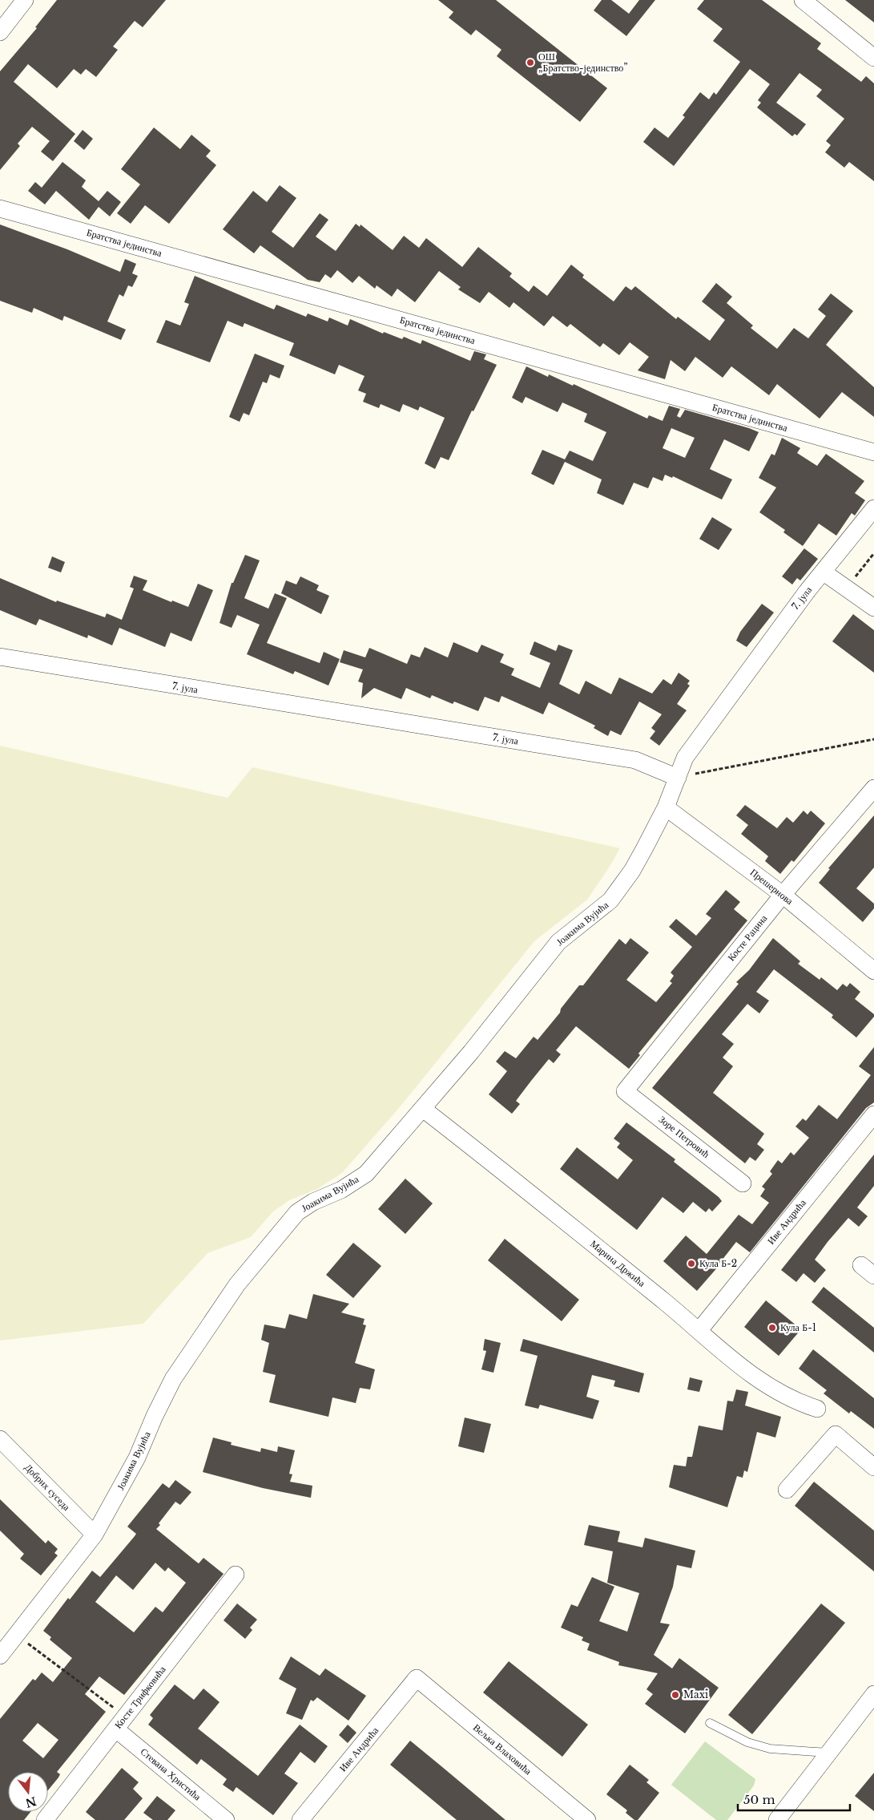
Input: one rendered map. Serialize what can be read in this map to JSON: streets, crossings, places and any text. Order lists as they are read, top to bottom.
{
  "streets": {
    "street": [
      "Братства јединства",
      "7. јула",
      "Прешернова",
      "Јоакима Вујића",
      "Косте Рацина",
      "Зоре Петровић",
      "Иве Андрића",
      "Марина Држића",
      "Добрих суседа",
      "Косте Трифковића",
      "Вељка Влаховића",
      "Стевана Христића"
    ]
  },
  "crossings": [
    ["7. јула", "Јоакима Вујића"],
    ["Прешернова", "Јоакима Вујића"],
    ["Прешернова", "Косте Рацина"],
    ["Јоакима Вујића", "Марина Држића"],
    ["Јоакима Вујића", "Добрих суседа"],
    ["Косте Рацина", "Зоре Петровић"],
    ["Иве Андрића", "Марина Држића"],
    ["Иве Андрића", "Вељка Влаховића"],
    ["Косте Трифковића", "Стевана Христића"]
  ],
  "places": [
    "ОШ „Братство-јединство”",
    "Кула Б-2",
    "Кула Б-1",
    "Maxi"
  ],
  "scale_bar": "50 m",
  "north": "bottom"
}
